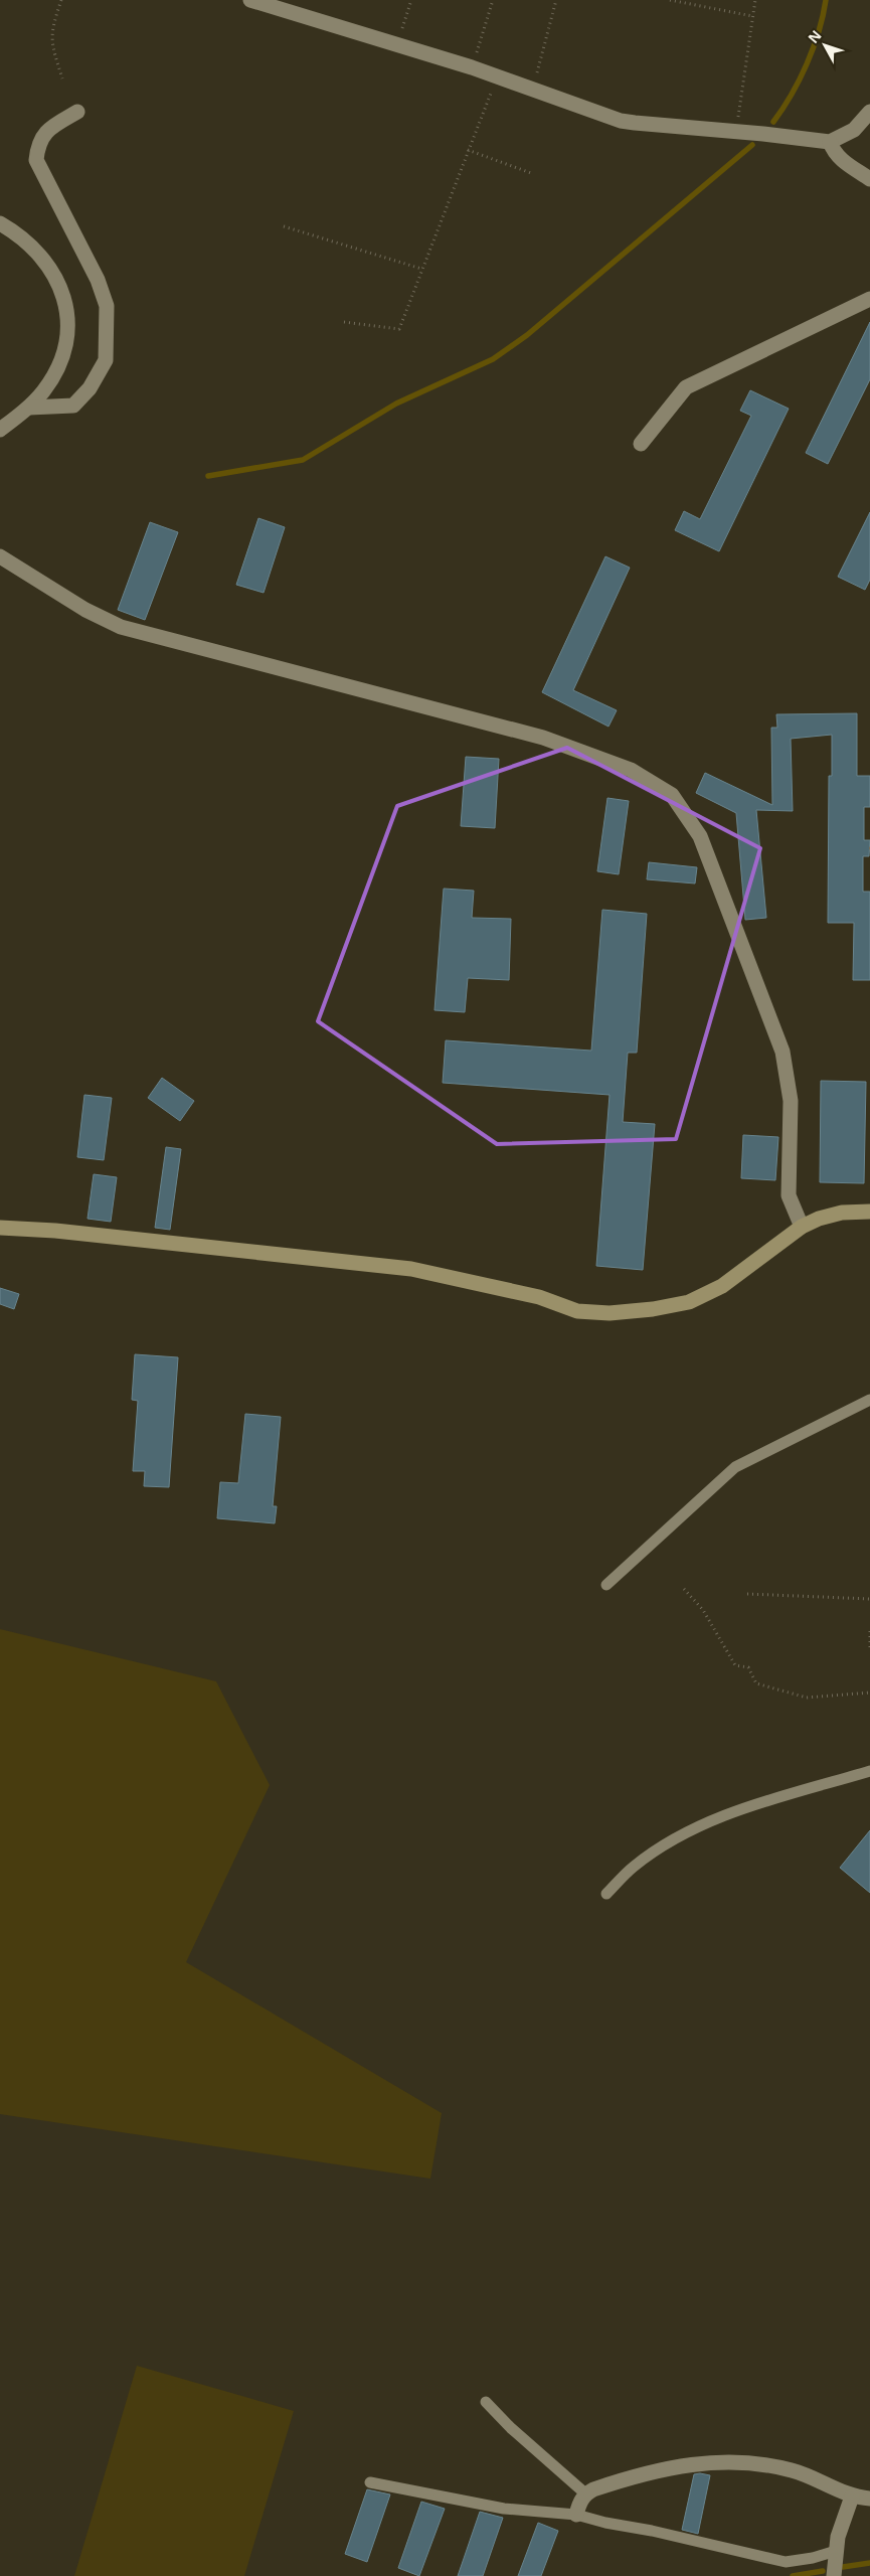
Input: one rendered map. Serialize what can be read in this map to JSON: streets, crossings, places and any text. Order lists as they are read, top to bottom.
{
  "north": "top left"
}
